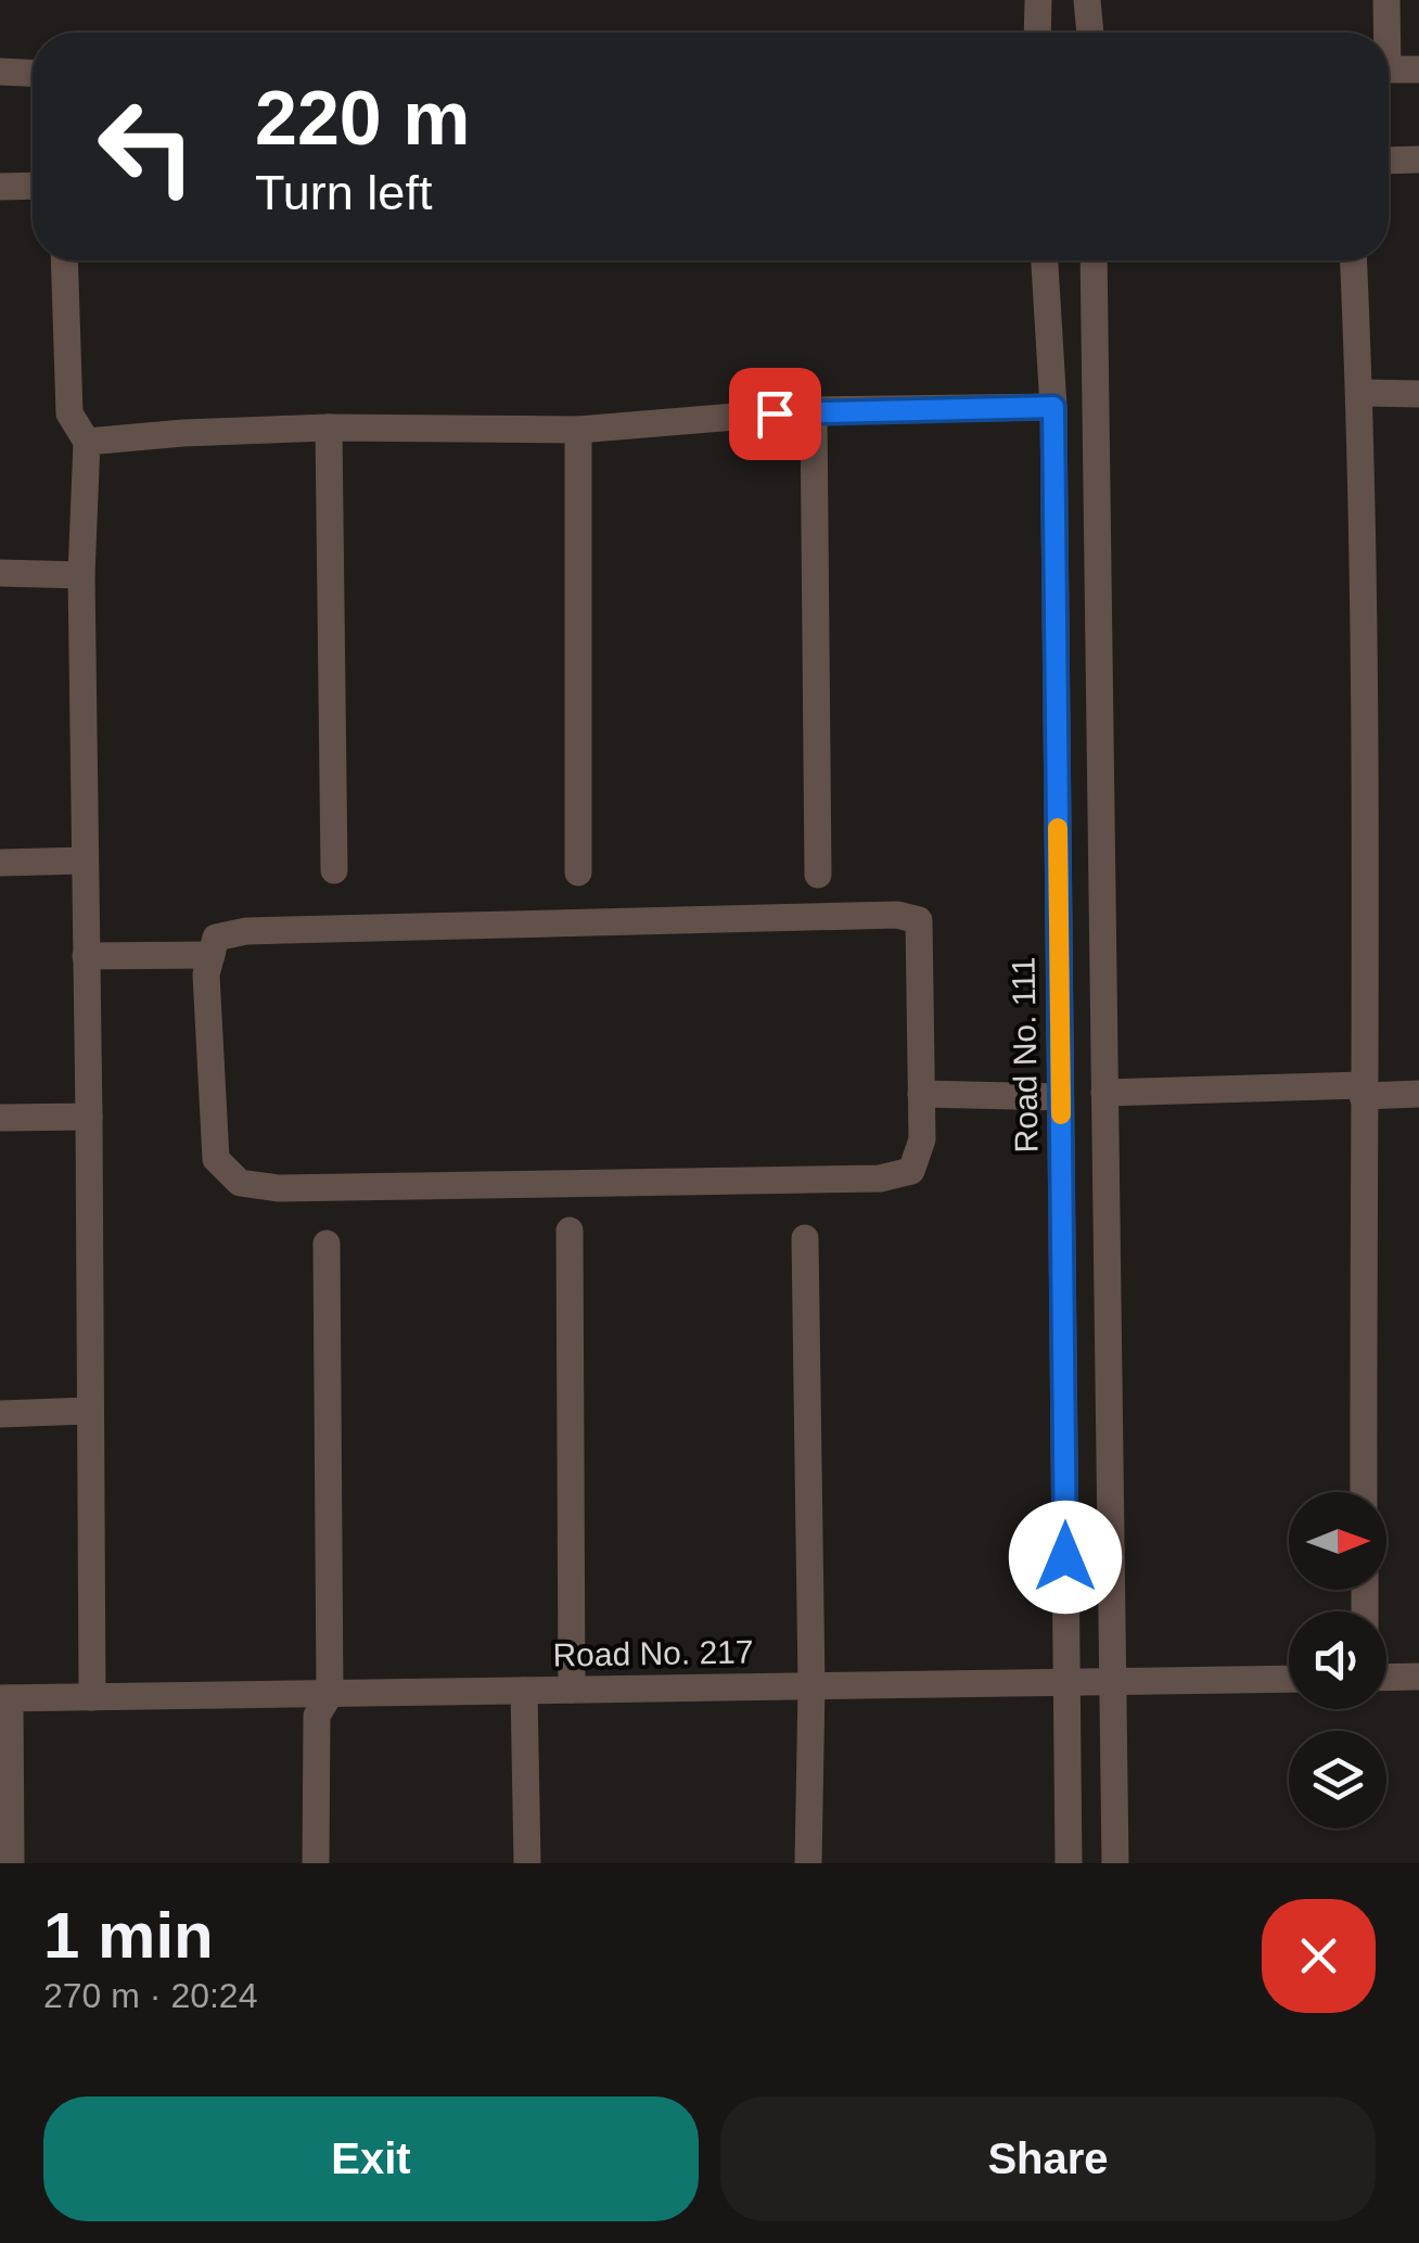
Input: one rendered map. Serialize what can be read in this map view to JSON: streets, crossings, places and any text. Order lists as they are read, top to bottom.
{
  "streets": {
    "street": ["Road No. 111", "Road No. 217"]
  },
  "crossings": [
    ["Road No. 111", "Road No. 217"]
  ],
  "north": "right",
  "page": {
    "turn": ["220 m", "Turn left"],
    "heading": ["1 min", "270 m · 20:24"],
    "buttons": ["Exit", "Share"]
  }
}
